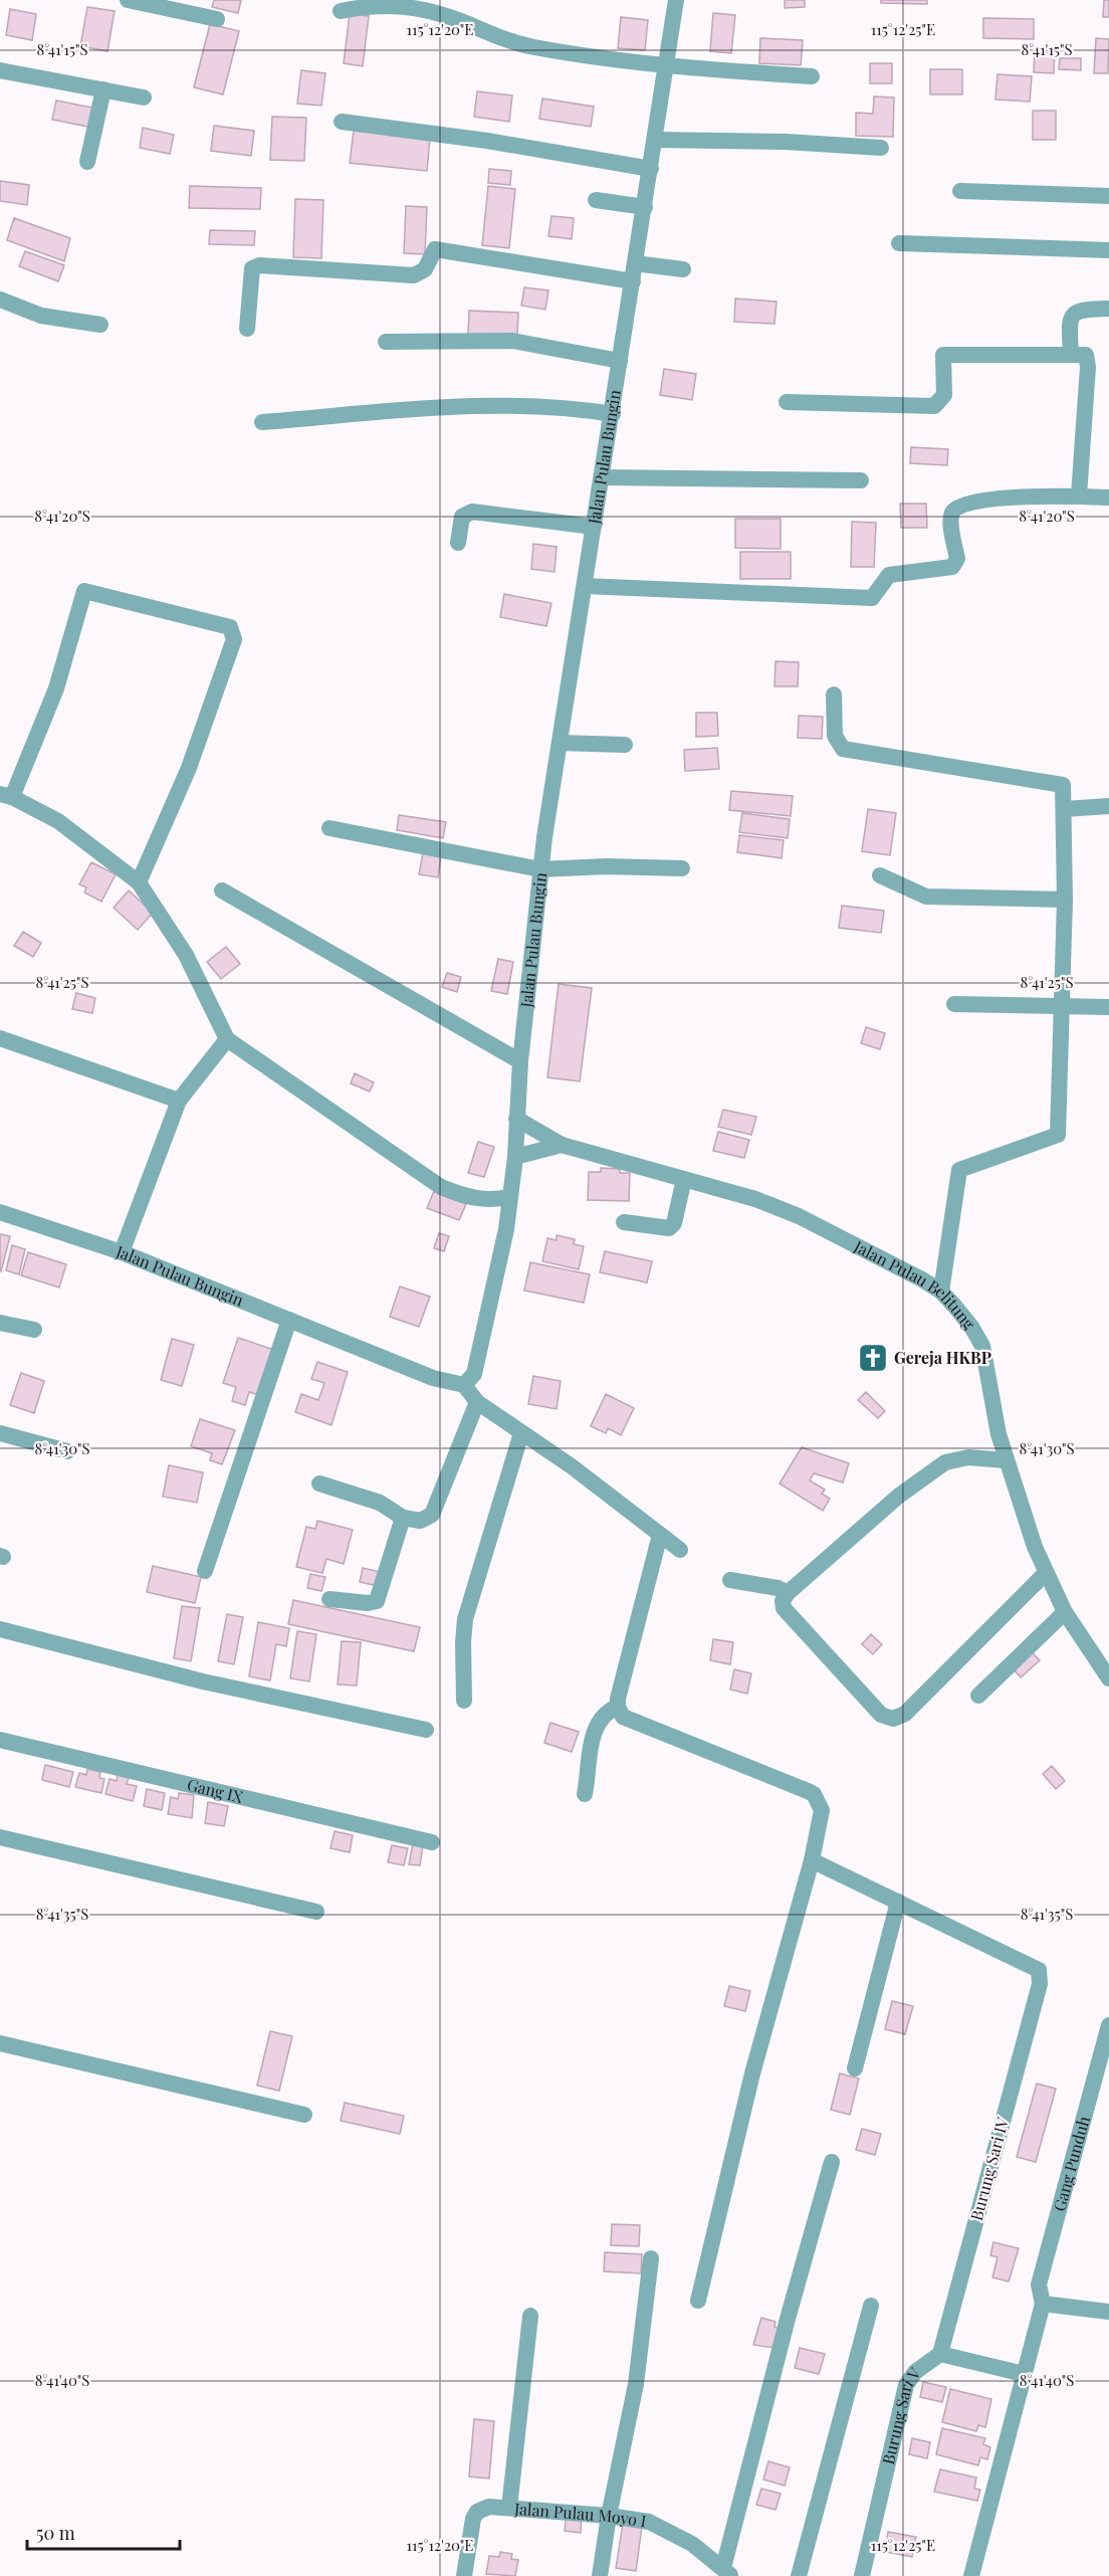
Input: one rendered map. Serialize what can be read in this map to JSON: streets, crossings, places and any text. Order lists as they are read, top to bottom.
{
  "streets": {
    "street": [
      "Jalan Pulau Bungin",
      "Jalan Pulau Belitung",
      "Gang IX",
      "Gang Punduh",
      "Burung Sari IV",
      "Burung Sari V",
      "Jalan Pulau Moyo I"
    ]
  },
  "crossings": [
    ["Jalan Pulau Bungin", "Jalan Pulau Belitung"],
    ["Gang Punduh", "Burung Sari V"],
    ["Burung Sari IV", "Burung Sari V"]
  ],
  "places": {
    "church": ["Gereja HKBP"]
  },
  "scale_bar": "50 m",
  "coordinates": [
    "115°12'20\"E",
    "115°12'25\"E",
    "8°41'15\"S",
    "8°41'20\"S",
    "8°41'25\"S",
    "8°41'30\"S",
    "8°41'35\"S",
    "8°41'40\"S"
  ]
}
